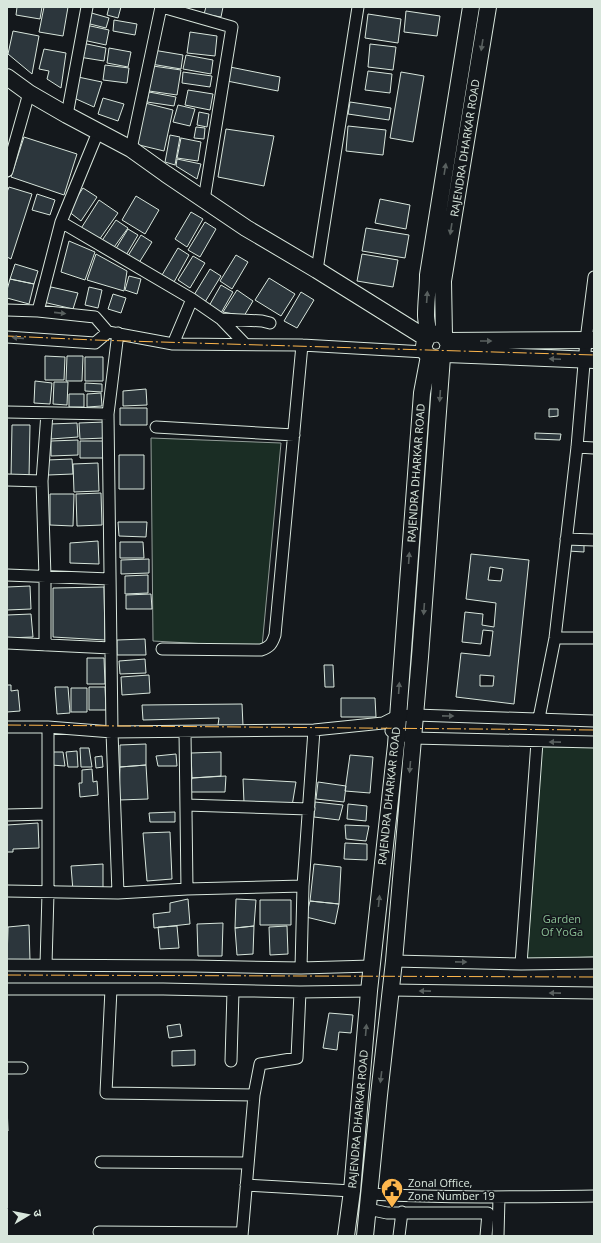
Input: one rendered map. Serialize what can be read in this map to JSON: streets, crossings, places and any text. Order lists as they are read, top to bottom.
{
  "streets": {
    "main road": ["RAJENDRA DHARKAR ROAD"]
  },
  "parks": ["Garden Of YoGa"],
  "places": {
    "public building": ["Zonal Office, Zone Number 19"]
  },
  "north": "right"
}
